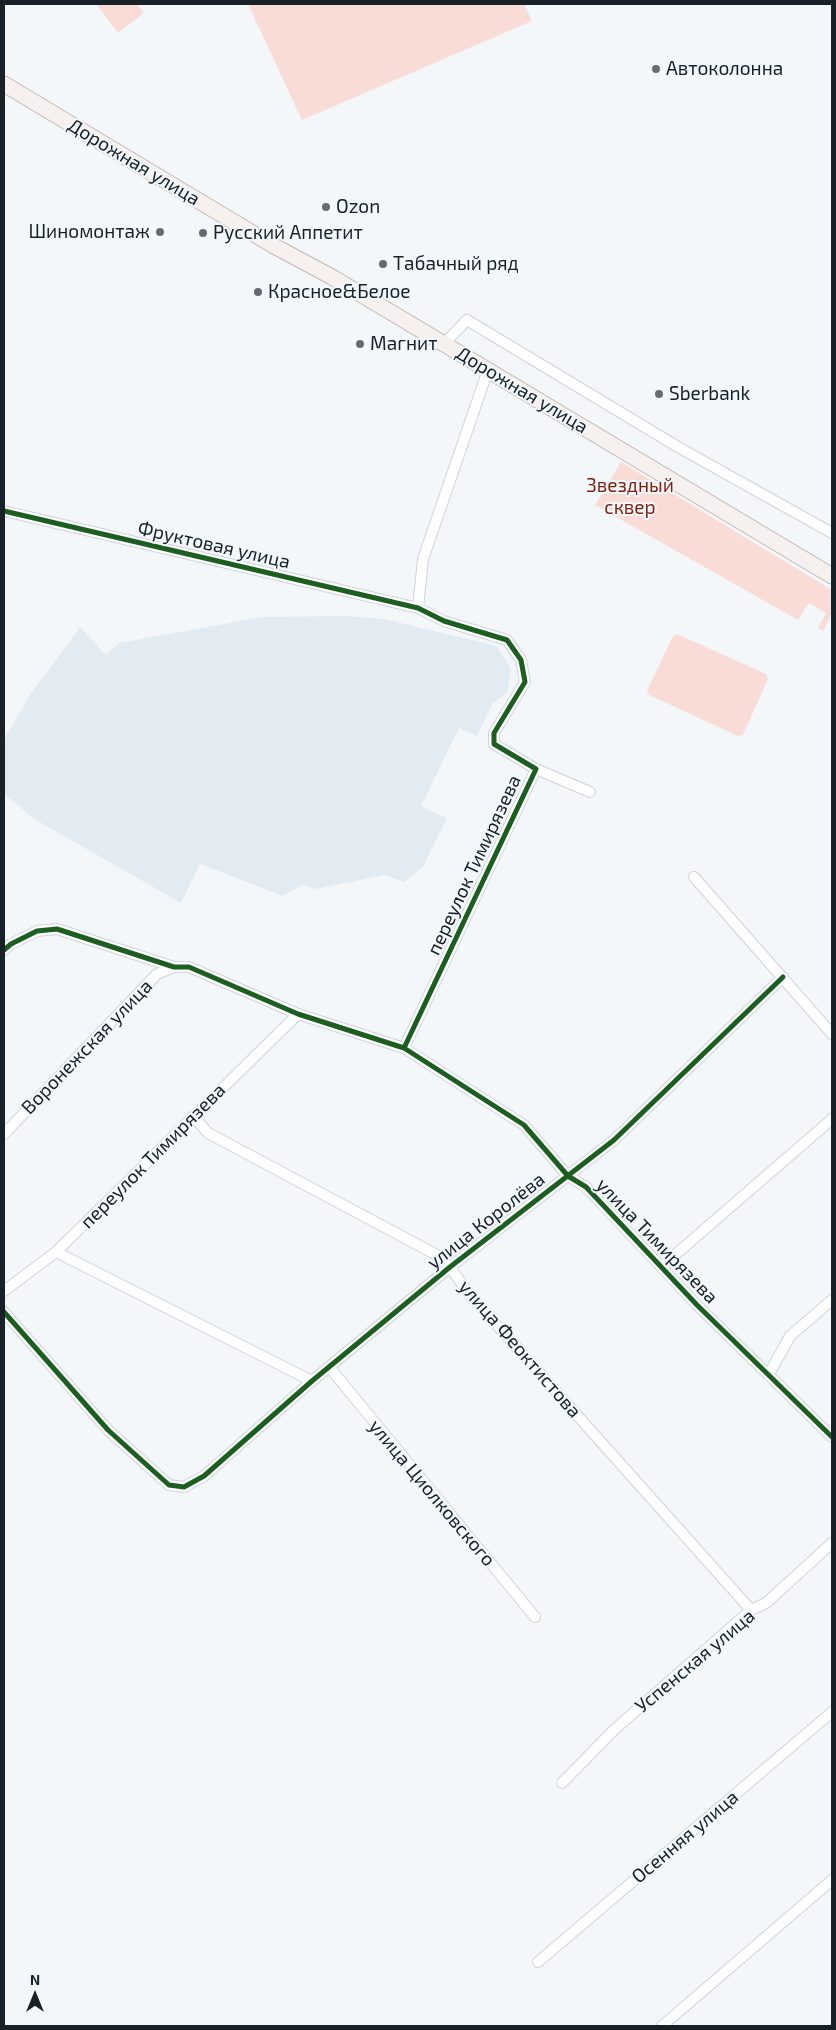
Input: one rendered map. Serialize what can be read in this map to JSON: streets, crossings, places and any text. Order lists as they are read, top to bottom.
{
  "streets": {
    "main road": ["Дорожная улица"],
    "street": [
      "Фруктовая улица",
      "переулок Тимирязева",
      "Воронежская улица",
      "улица Королёва",
      "улица Тимирязева",
      "улица Феоктистова",
      "улица Циолковского",
      "Успенская улица",
      "Осенняя улица"
    ]
  },
  "crossings": [
    ["Фруктовая улица", "переулок Тимирязева"],
    ["переулок Тимирязева", "улица Тимирязева"],
    ["переулок Тимирязева", "улица Феоктистова"],
    ["Воронежская улица", "улица Тимирязева"],
    ["улица Королёва", "улица Тимирязева"],
    ["улица Королёва", "улица Феоктистова"],
    ["улица Королёва", "улица Циолковского"],
    ["улица Феоктистова", "Успенская улица"]
  ],
  "parks": ["Звездный сквер"],
  "places": [
    "Автоколонна",
    "Ozon",
    "Шиномонтаж",
    "Русский Аппетит",
    "Табачный ряд",
    "Красное&Белое",
    "Магнит",
    "Sberbank"
  ],
  "north": "top"
}
